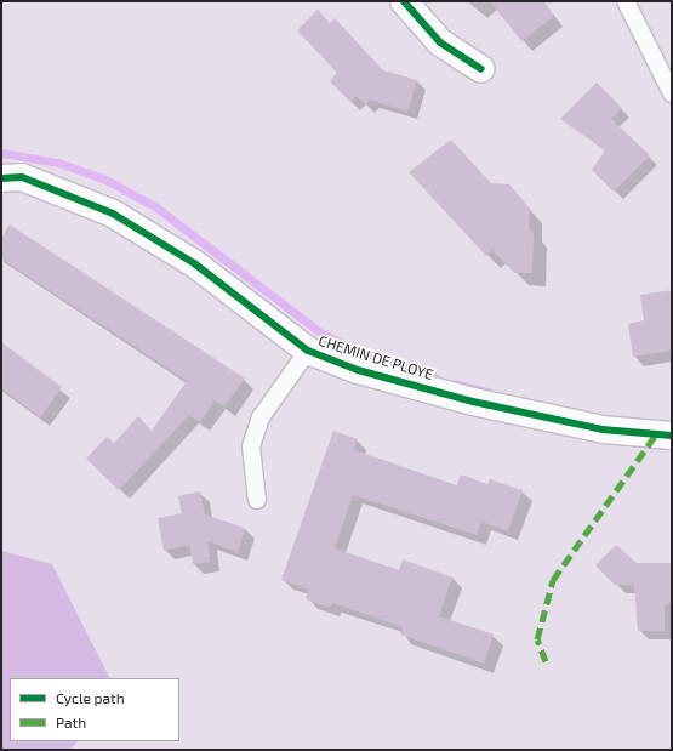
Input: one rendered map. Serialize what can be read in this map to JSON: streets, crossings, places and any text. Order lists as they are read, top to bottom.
{
  "streets": {
    "street": ["CHEMIN DE PLOYE"]
  },
  "legend": ["Cycle path", "Path"]
}
